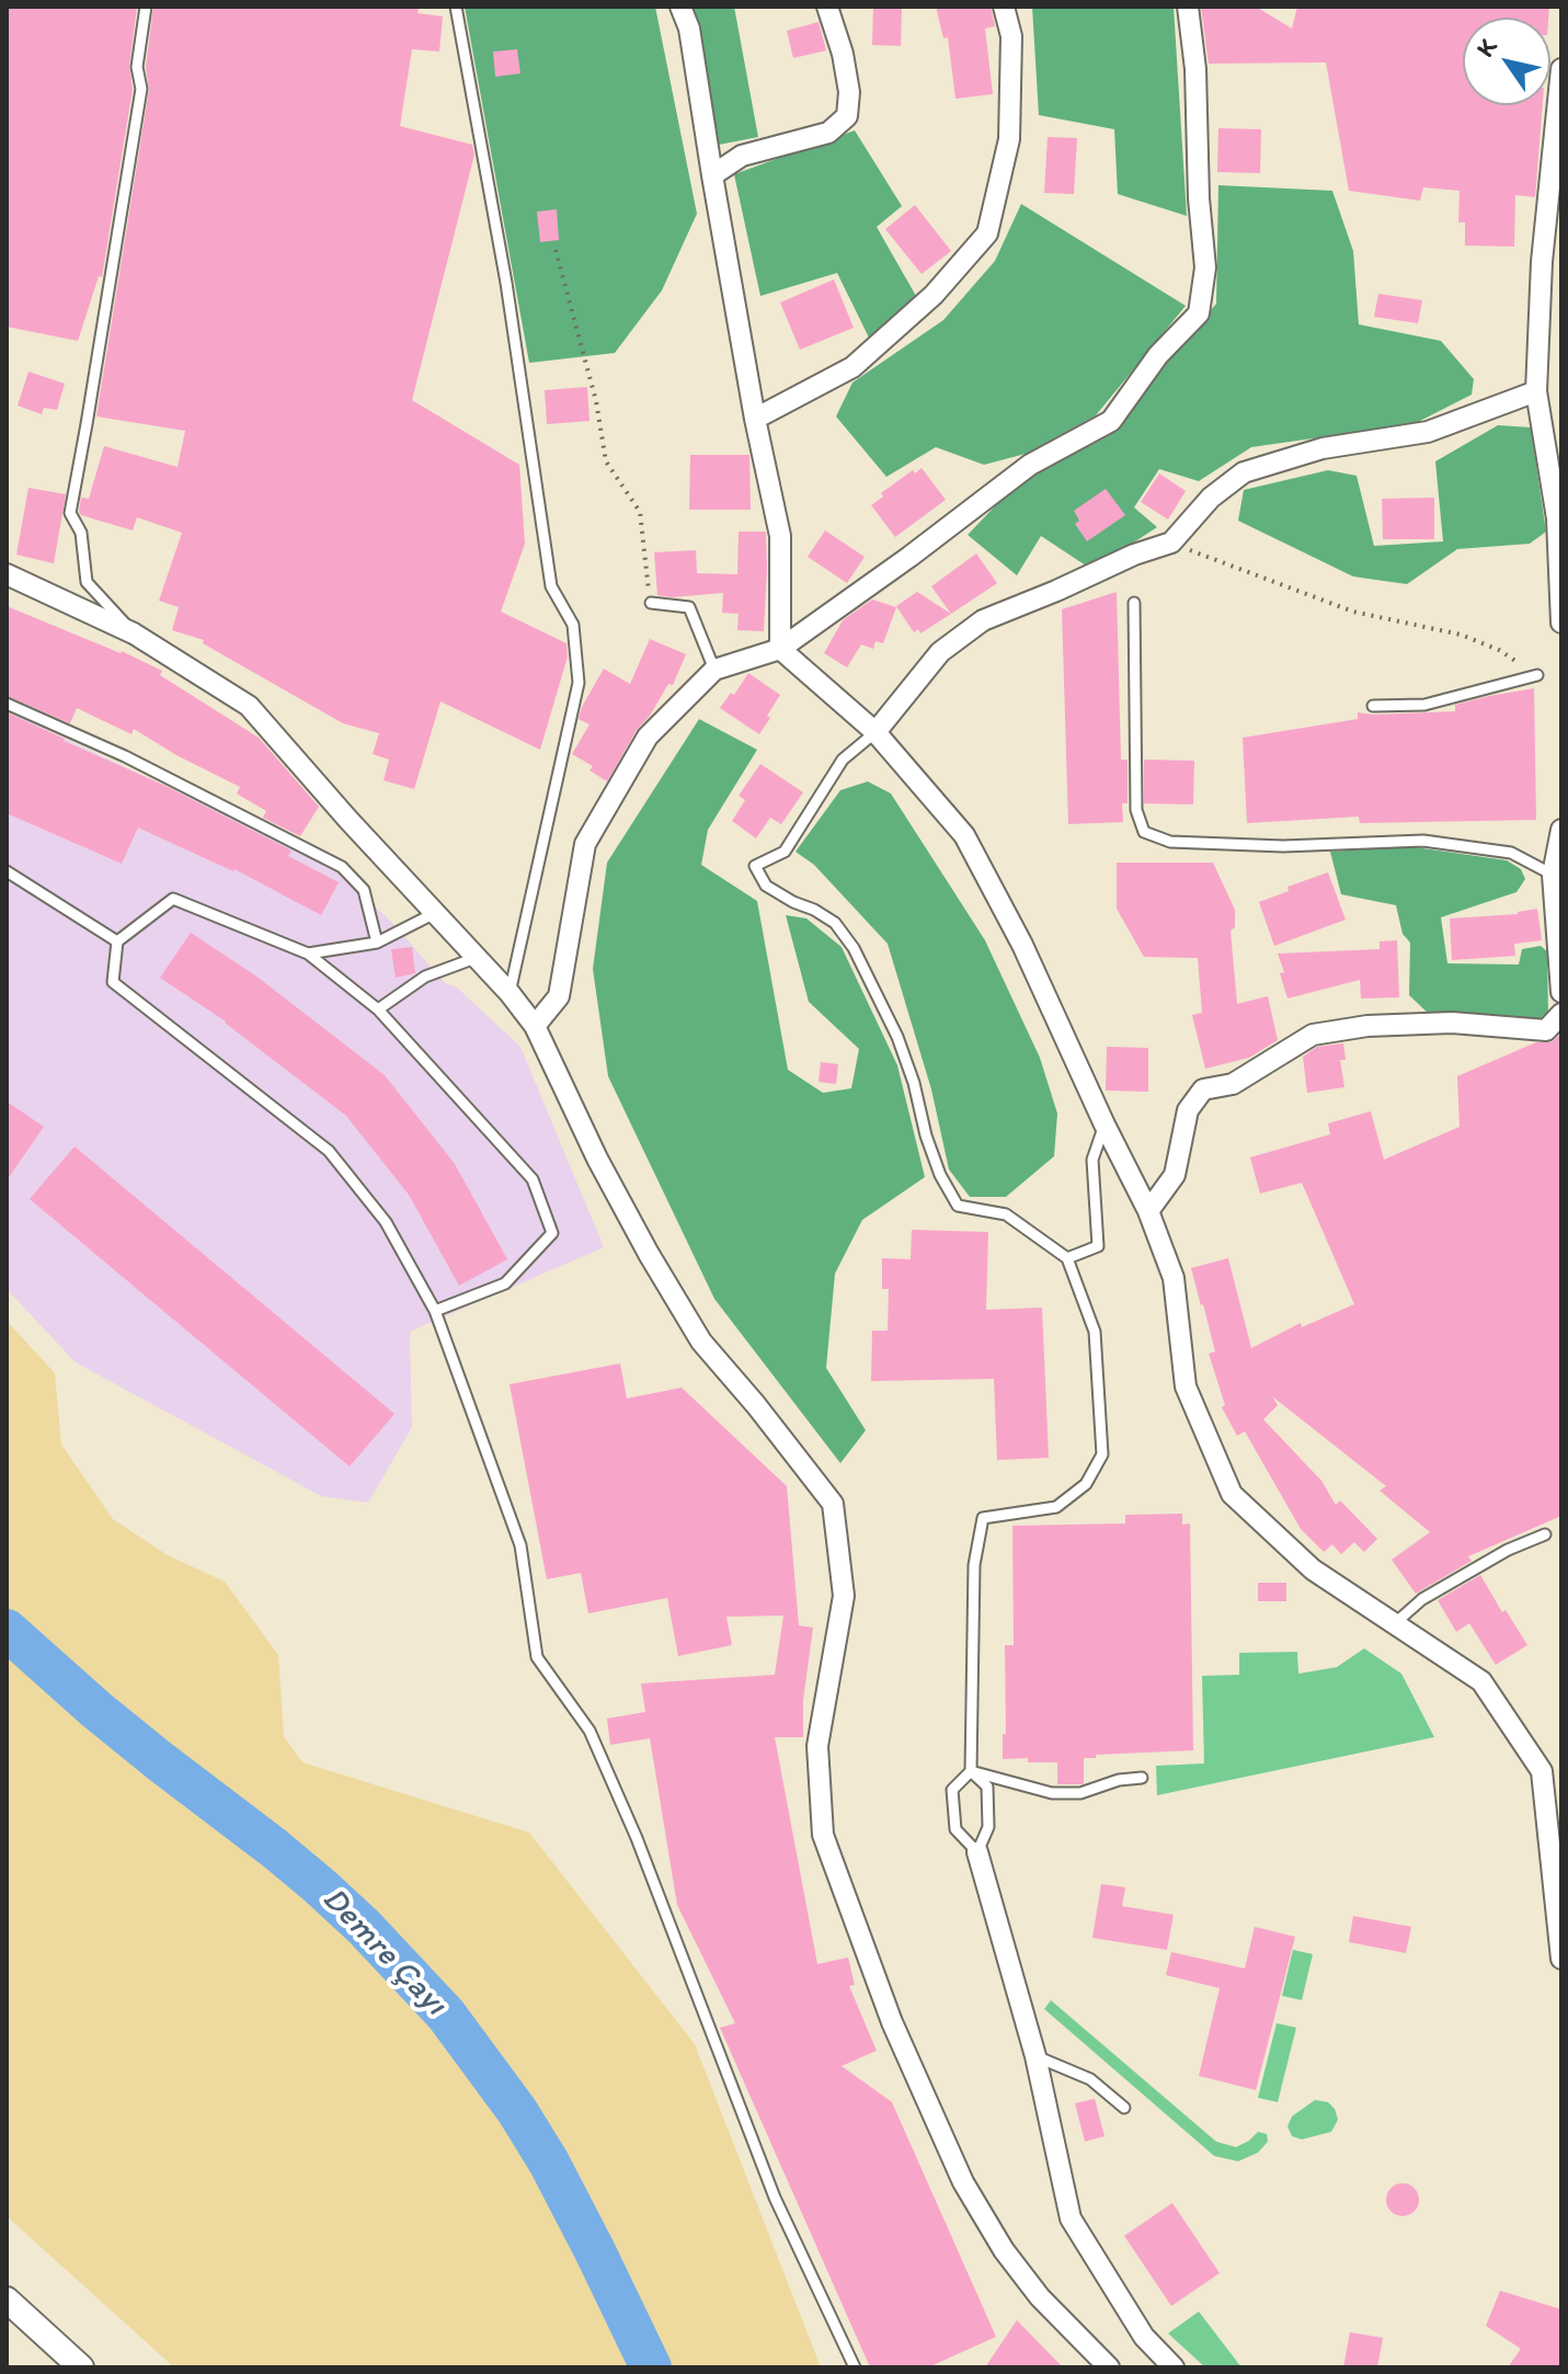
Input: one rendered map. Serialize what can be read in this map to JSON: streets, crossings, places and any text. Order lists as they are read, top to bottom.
{
  "water": ["Demre Çayı"],
  "north": "top left"
}
